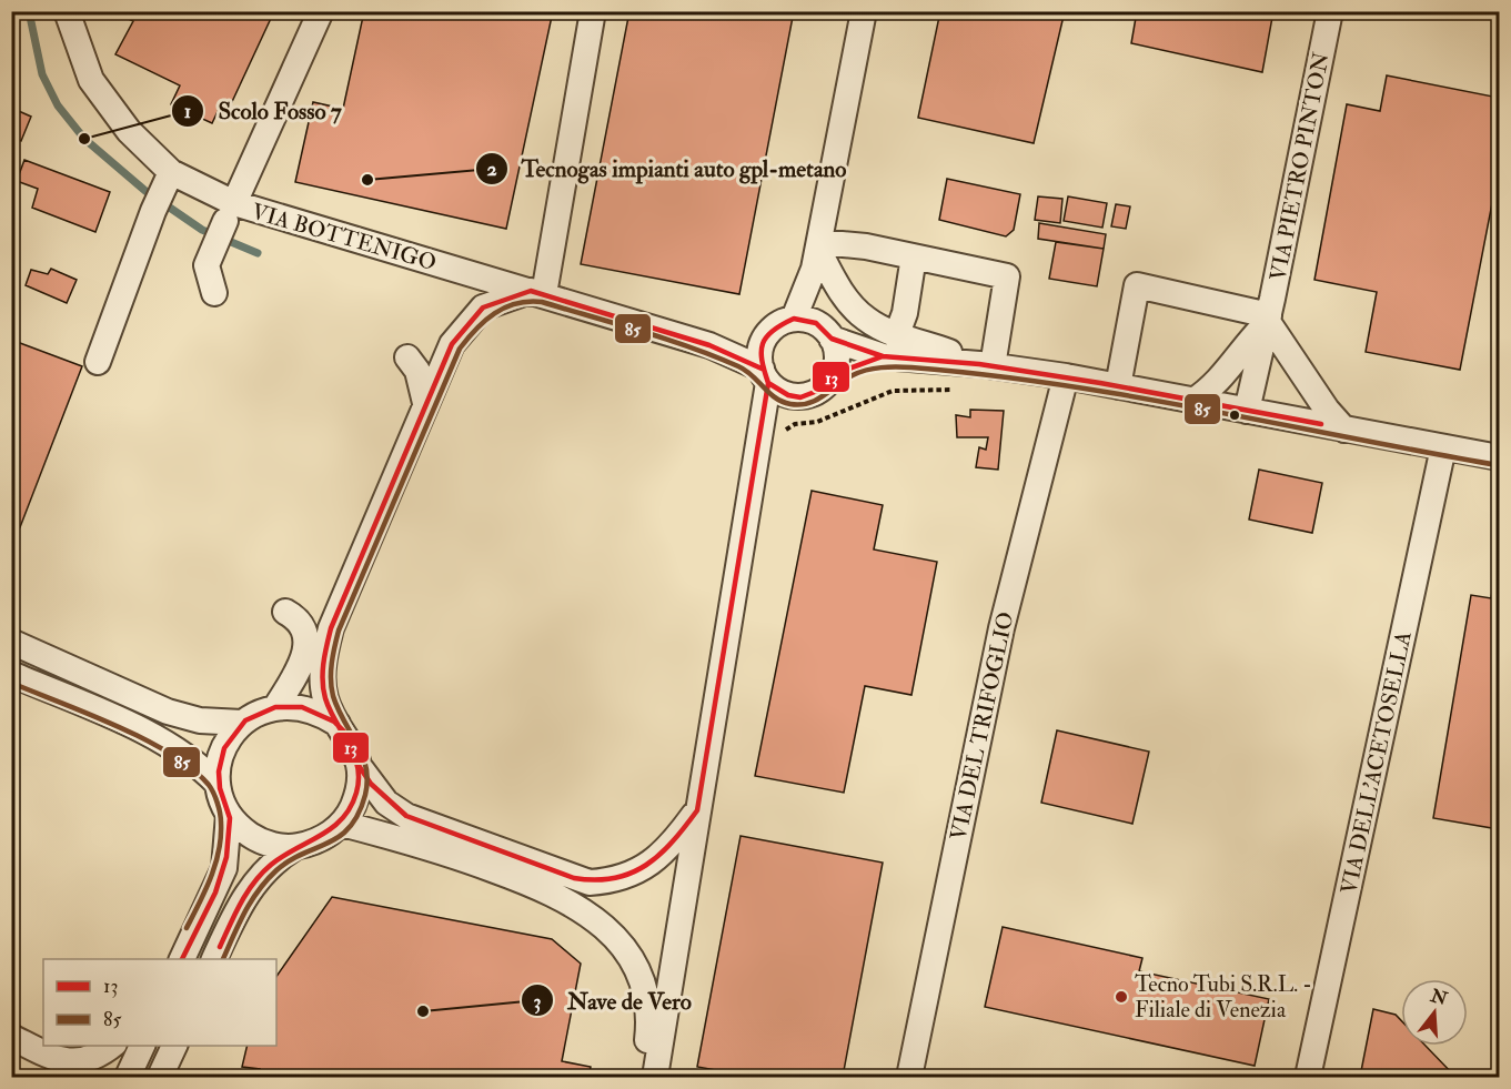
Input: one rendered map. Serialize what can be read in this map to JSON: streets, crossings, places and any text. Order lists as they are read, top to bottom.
{
  "streets": {
    "street": [
      "VIA PIETRO PINTON",
      "VIA BOTTENIGO",
      "VIA DEL TRIFOGLIO",
      "VIA DELL'ACETOSELLA"
    ]
  },
  "places": [
    "Scolo Fosso 7",
    "Tecnogas impianti auto gpl-metano",
    "Tecno Tubi S.R.L. - Filiale di Venezia",
    "Nave de Vero"
  ],
  "lines": ["transit line 13", "transit line 85"],
  "legend": ["13", "85"],
  "north": "top"
}
